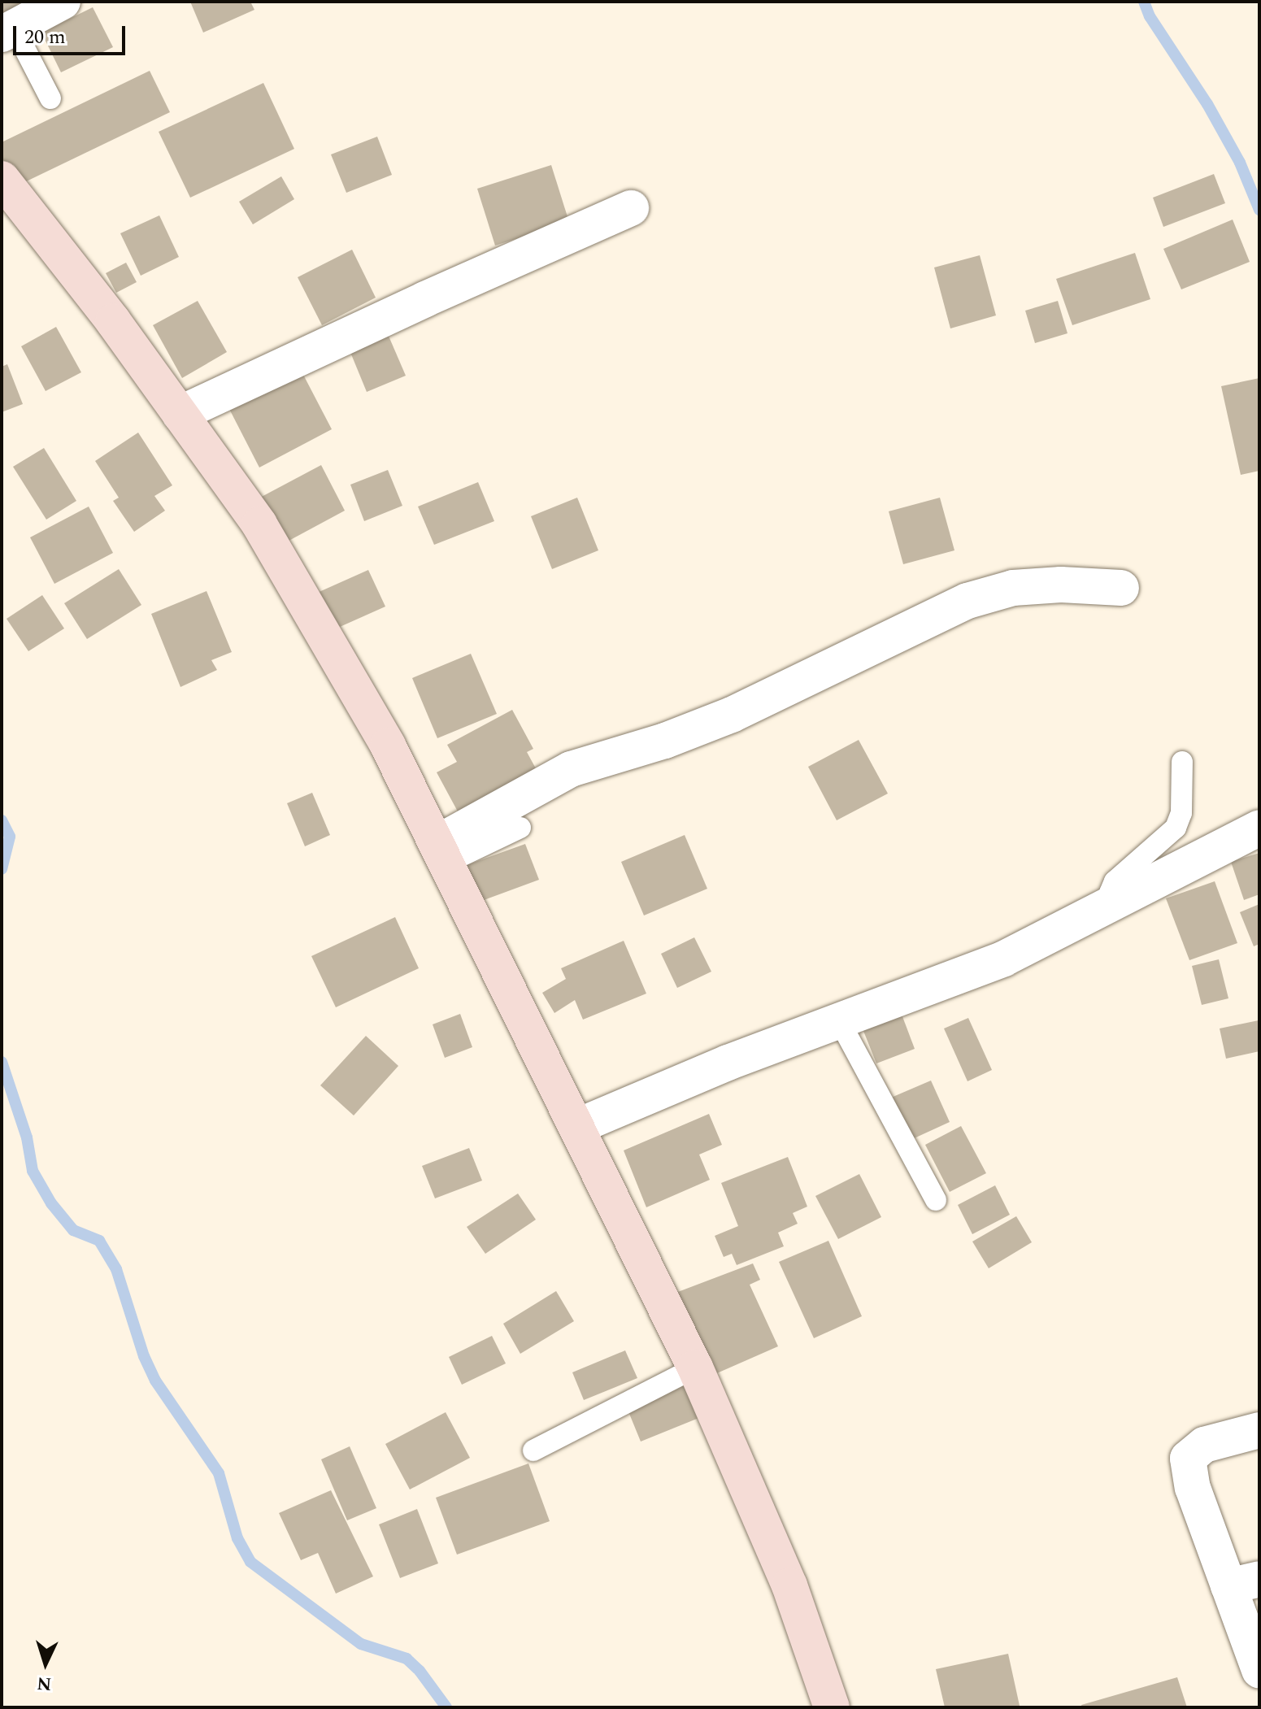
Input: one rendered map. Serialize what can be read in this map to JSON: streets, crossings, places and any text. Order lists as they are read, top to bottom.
{
  "scale_bar": "20 m",
  "north": "bottom"
}
